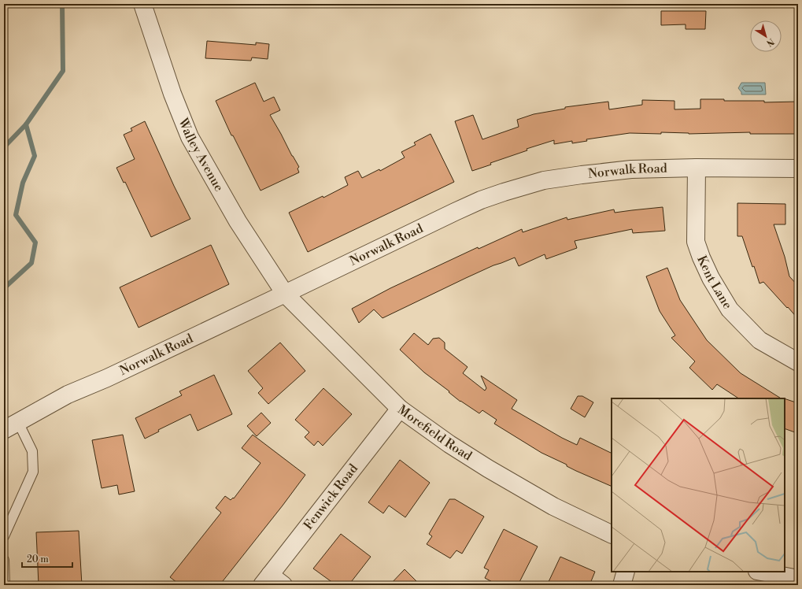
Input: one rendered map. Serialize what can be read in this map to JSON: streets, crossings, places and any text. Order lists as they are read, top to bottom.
{
  "streets": {
    "street": [
      "Walley Avenue",
      "Norwalk Road",
      "Kent Lane",
      "Morefield Road",
      "Fenwick Road"
    ]
  },
  "crossings": [
    ["Walley Avenue", "Norwalk Road"],
    ["Walley Avenue", "Morefield Road"],
    ["Norwalk Road", "Kent Lane"],
    ["Norwalk Road", "Morefield Road"],
    ["Morefield Road", "Fenwick Road"]
  ],
  "scale_bar": "20 m",
  "north": "bottom right"
}
